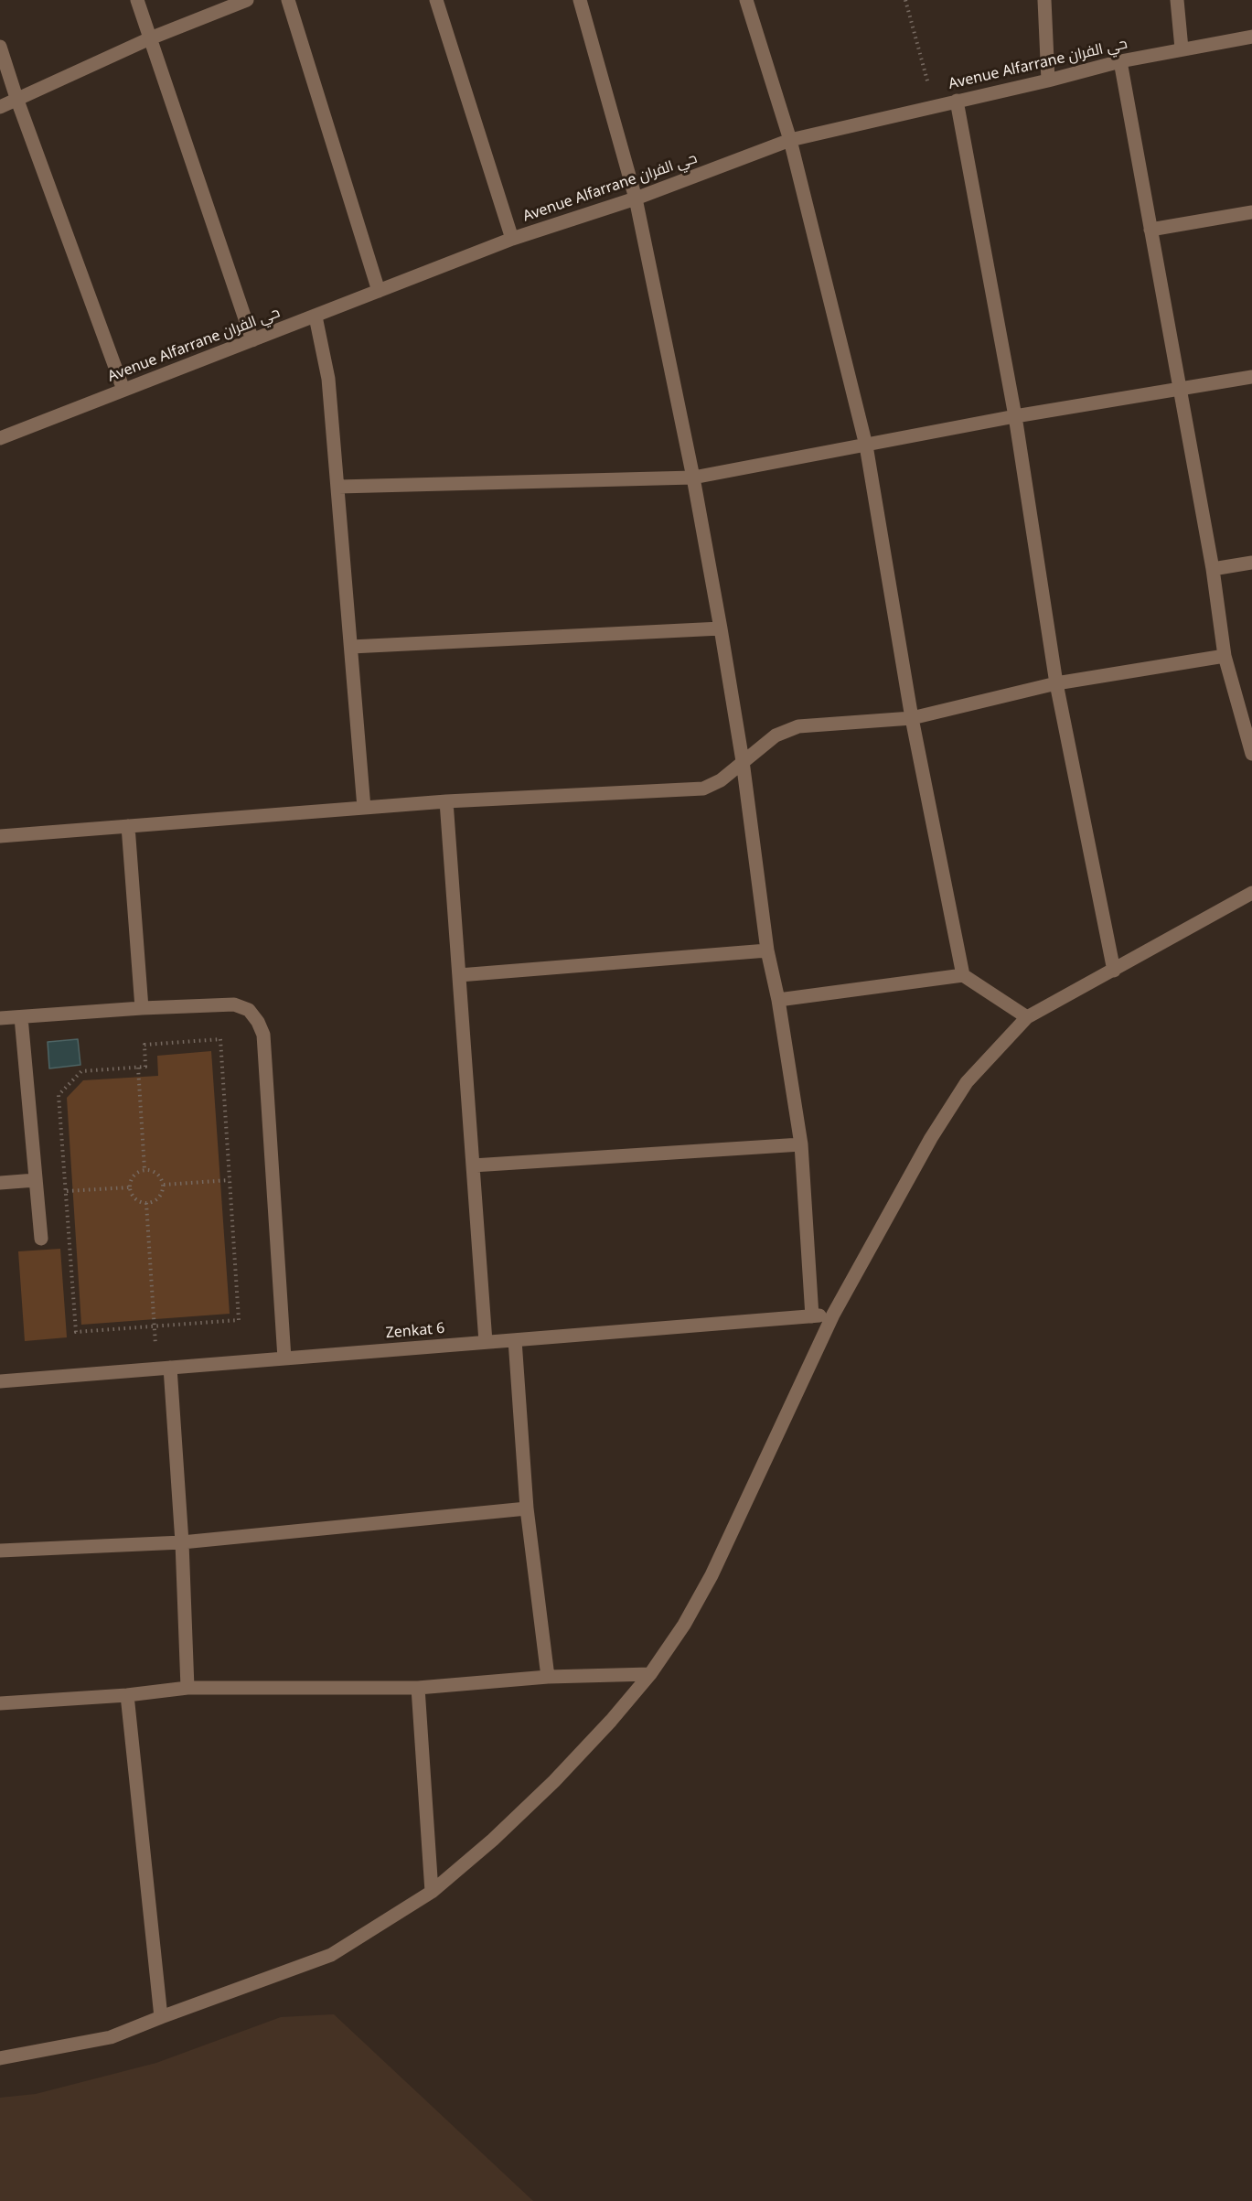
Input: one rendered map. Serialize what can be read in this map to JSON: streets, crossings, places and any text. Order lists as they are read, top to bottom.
{
  "streets": {
    "street": ["Avenue Alfarrane حي الفران", "Zenkat 6"]
  }
}
